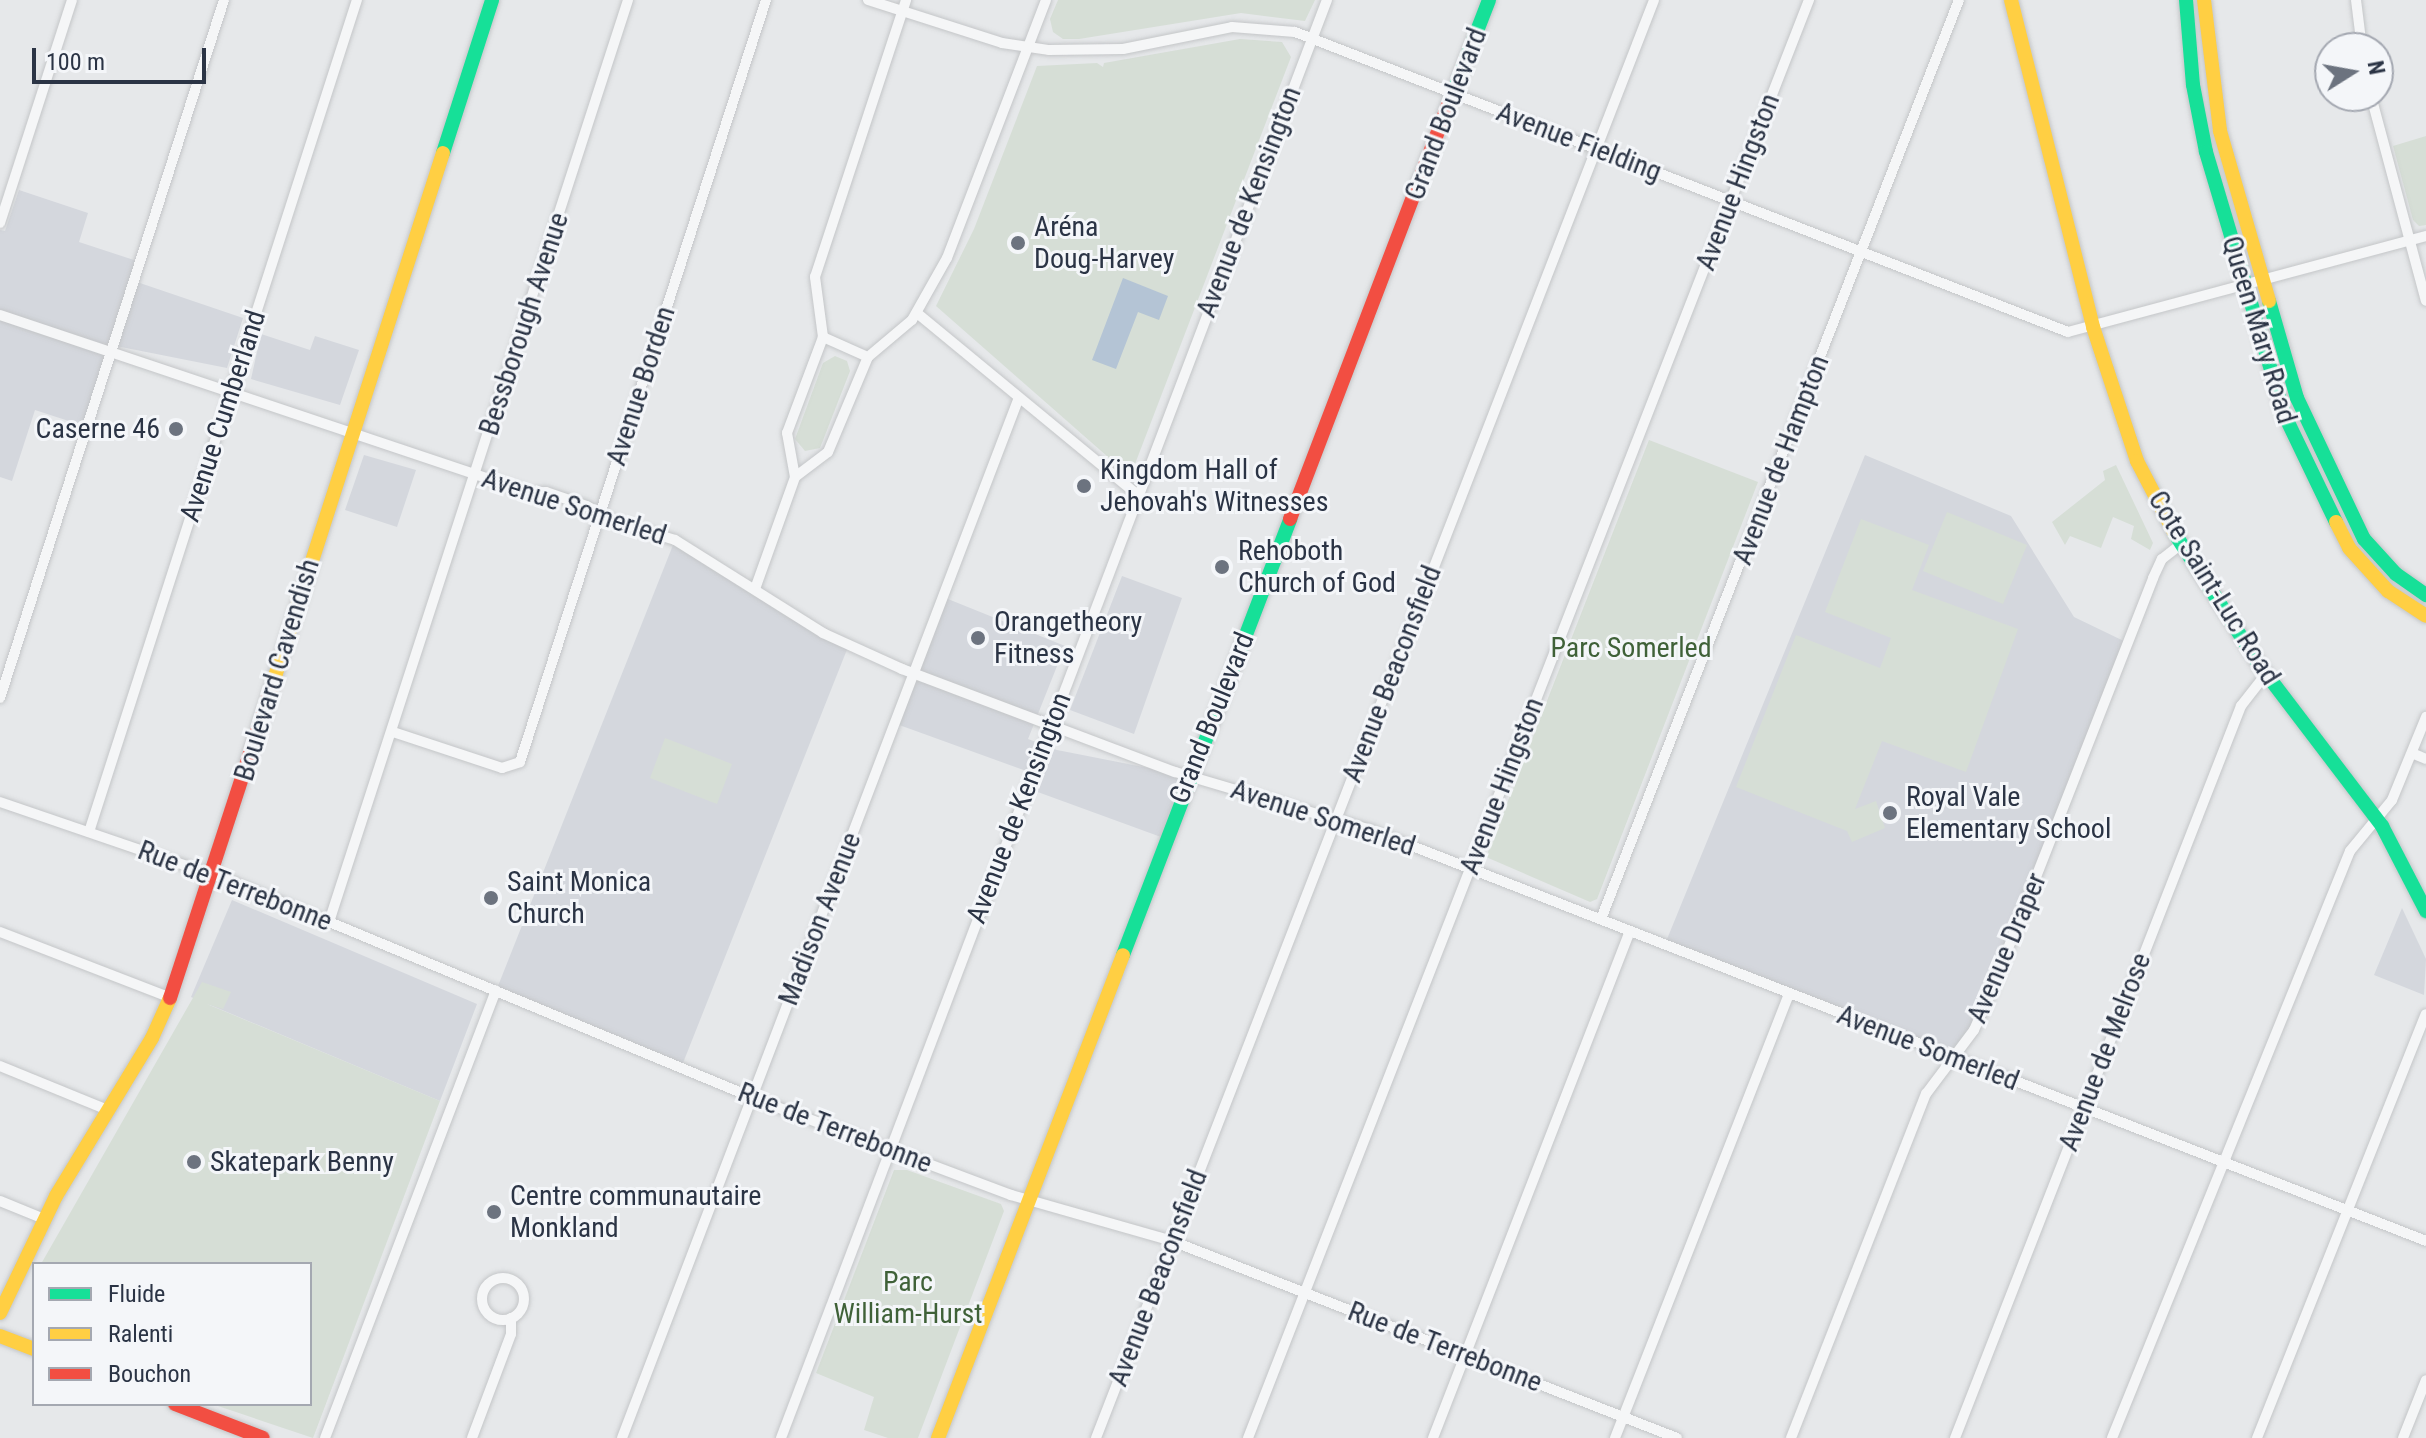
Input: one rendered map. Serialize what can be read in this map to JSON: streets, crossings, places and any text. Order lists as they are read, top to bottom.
{
  "streets": {
    "street": [
      "Grand Boulevard",
      "Avenue Fielding",
      "Avenue Hingston",
      "Avenue de Kensington",
      "Bessborough Avenue",
      "Queen Mary Road",
      "Avenue Borden",
      "Avenue Cumberland",
      "Avenue de Hampton",
      "Avenue Somerled",
      "Cote Saint-Luc Road",
      "Boulevard Cavendish",
      "Avenue Beaconsfield",
      "Rue de Terrebonne",
      "Madison Avenue",
      "Avenue Draper",
      "Avenue de Melrose"
    ]
  },
  "crossings": [
    ["Grand Boulevard", "Avenue Fielding"],
    ["Grand Boulevard", "Avenue Somerled"],
    ["Grand Boulevard", "Rue de Terrebonne"],
    ["Avenue Fielding", "Avenue Hingston"],
    ["Avenue Fielding", "Avenue de Kensington"],
    ["Avenue Fielding", "Queen Mary Road"],
    ["Avenue Fielding", "Avenue de Hampton"],
    ["Avenue Fielding", "Cote Saint-Luc Road"],
    ["Avenue Fielding", "Avenue Beaconsfield"],
    ["Avenue Hingston", "Avenue Somerled"],
    ["Avenue Hingston", "Rue de Terrebonne"],
    ["Avenue de Kensington", "Avenue Somerled"],
    ["Avenue de Kensington", "Rue de Terrebonne"],
    ["Bessborough Avenue", "Avenue Borden"],
    ["Bessborough Avenue", "Avenue Somerled"],
    ["Bessborough Avenue", "Rue de Terrebonne"],
    ["Avenue Borden", "Avenue Somerled"],
    ["Avenue Cumberland", "Avenue Somerled"],
    ["Avenue Cumberland", "Rue de Terrebonne"],
    ["Avenue de Hampton", "Avenue Somerled"],
    ["Avenue Somerled", "Boulevard Cavendish"],
    ["Avenue Somerled", "Avenue Beaconsfield"],
    ["Avenue Somerled", "Madison Avenue"],
    ["Avenue Somerled", "Avenue Draper"],
    ["Avenue Somerled", "Avenue de Melrose"],
    ["Cote Saint-Luc Road", "Avenue Draper"],
    ["Cote Saint-Luc Road", "Avenue de Melrose"],
    ["Boulevard Cavendish", "Rue de Terrebonne"],
    ["Avenue Beaconsfield", "Rue de Terrebonne"],
    ["Rue de Terrebonne", "Madison Avenue"]
  ],
  "parks": ["Parc Somerled", "Parc William-Hurst"],
  "places": [
    "Aréna Doug-Harvey",
    "Caserne 46",
    "Kingdom Hall of Jehovah's Witnesses",
    "Rehoboth Church of God",
    "Orangetheory Fitness",
    "Royal Vale Elementary School",
    "Saint Monica Church",
    "Skatepark Benny",
    "Centre communautaire Monkland"
  ],
  "legend": ["Fluide", "Ralenti", "Bouchon"],
  "scale_bar": "100 m",
  "north": "right"
}
